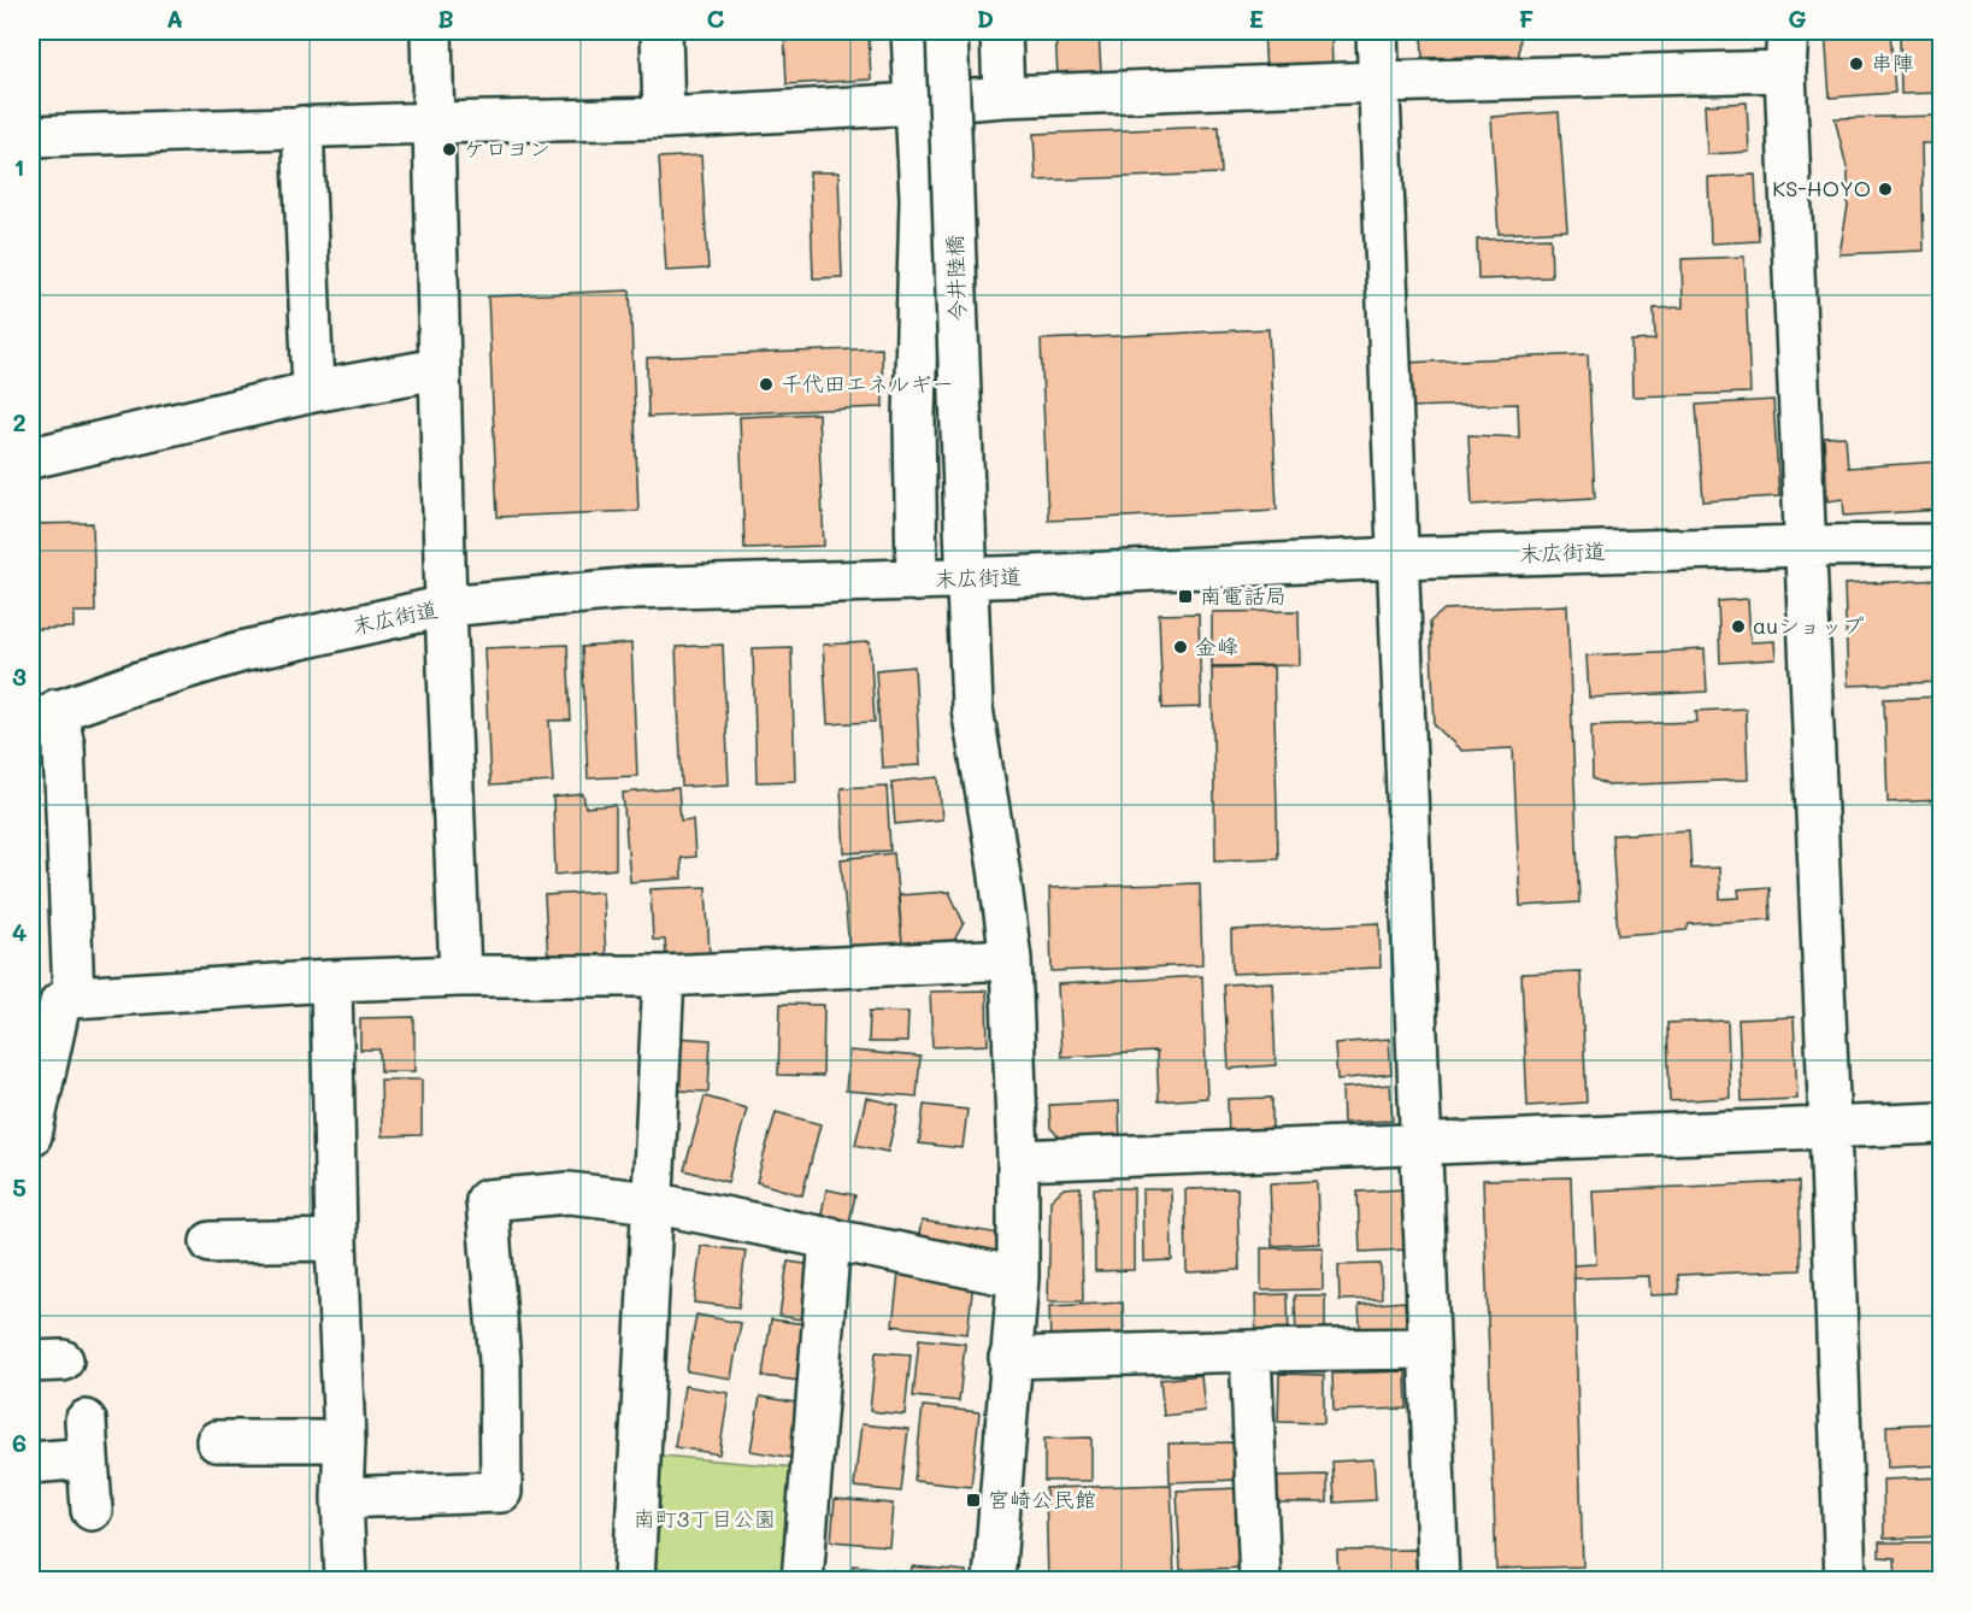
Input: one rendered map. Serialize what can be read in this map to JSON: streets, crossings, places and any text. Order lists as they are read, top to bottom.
{
  "streets": {
    "street": ["今井陸橋", "末広街道"]
  },
  "crossings": [
    ["今井陸橋", "末広街道"]
  ],
  "parks": ["南町3丁目公園"],
  "places": {
    "other": [
      "串陣",
      "ケロヨン",
      "KS-HOYO",
      "千代田エネルギー",
      "auショップ",
      "金峰"
    ],
    "transit": ["南電話局", "宮崎公民館"]
  },
  "grid": {
    "columns": [
      "A",
      "B",
      "C",
      "D",
      "E",
      "F",
      "G"
    ],
    "rows": [
      "1",
      "2",
      "3",
      "4",
      "5",
      "6"
    ]
  }
}
